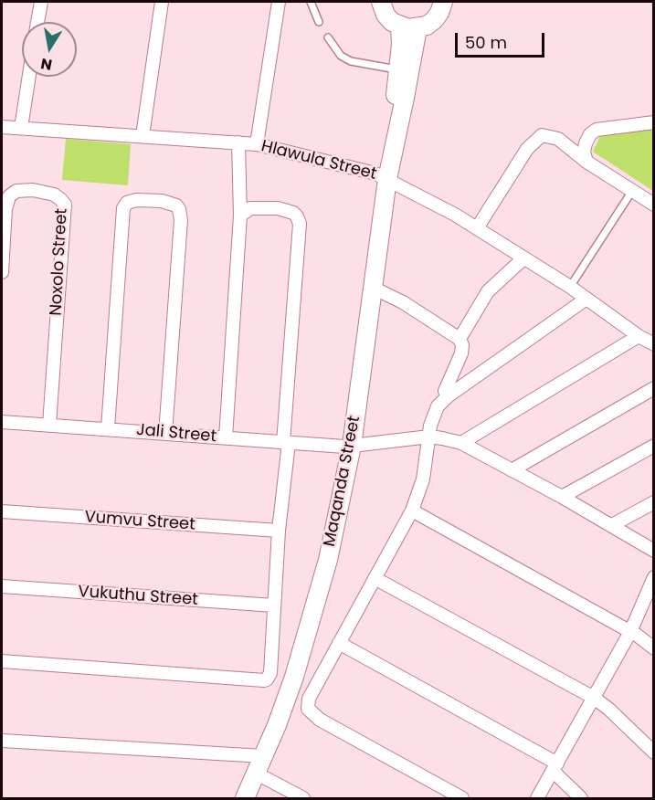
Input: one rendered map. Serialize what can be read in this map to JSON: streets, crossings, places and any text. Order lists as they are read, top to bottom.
{
  "streets": {
    "street": [
      "Hlawula Street",
      "Noxolo Street",
      "Jali Street",
      "Maqanda Street",
      "Vumvu Street",
      "Vukuthu Street"
    ]
  },
  "crossings": [
    ["Hlawula Street", "Maqanda Street"],
    ["Noxolo Street", "Jali Street"],
    ["Jali Street", "Maqanda Street"]
  ],
  "scale_bar": "50 m",
  "north": "bottom"
}
